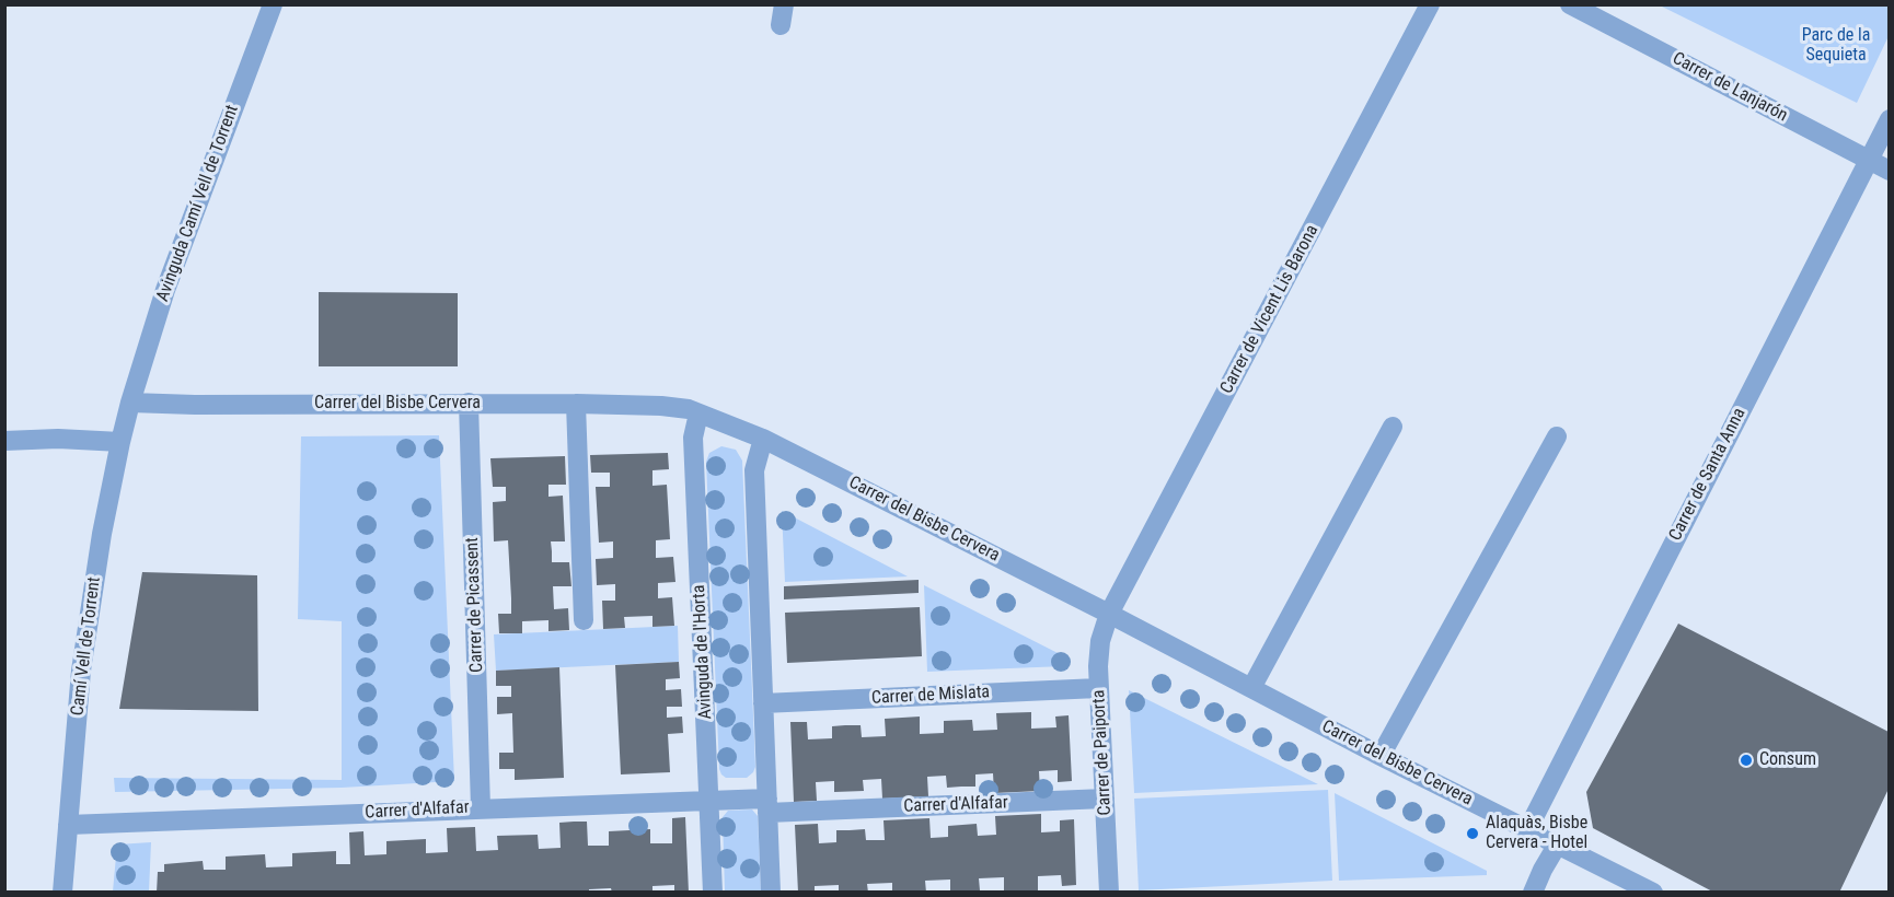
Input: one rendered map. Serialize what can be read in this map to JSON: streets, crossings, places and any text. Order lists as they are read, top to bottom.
{
  "streets": {
    "street": [
      "Carrer de Lanjarón",
      "Avinguda Camí Vell de Torrent",
      "Carrer de Vicent Lis Barona",
      "Carrer del Bisbe Cervera",
      "Carrer de Santa Anna",
      "Carrer de Picassent",
      "Camí Vell de Torrent",
      "Avinguda de l'Horta",
      "Carrer de Mislata",
      "Carrer de Paiporta",
      "Carrer d'Alfafar"
    ]
  },
  "crossings": [
    ["Carrer de Lanjarón", "Carrer de Santa Anna"],
    ["Avinguda Camí Vell de Torrent", "Carrer del Bisbe Cervera"],
    ["Avinguda Camí Vell de Torrent", "Camí Vell de Torrent"],
    ["Carrer de Vicent Lis Barona", "Carrer del Bisbe Cervera"],
    ["Carrer de Vicent Lis Barona", "Carrer de Paiporta"],
    ["Carrer del Bisbe Cervera", "Carrer de Santa Anna"],
    ["Carrer del Bisbe Cervera", "Carrer de Picassent"],
    ["Carrer del Bisbe Cervera", "Camí Vell de Torrent"],
    ["Carrer del Bisbe Cervera", "Avinguda de l'Horta"],
    ["Carrer del Bisbe Cervera", "Carrer de Paiporta"],
    ["Carrer de Picassent", "Carrer d'Alfafar"],
    ["Camí Vell de Torrent", "Carrer d'Alfafar"],
    ["Avinguda de l'Horta", "Carrer d'Alfafar"],
    ["Carrer de Mislata", "Carrer de Paiporta"],
    ["Carrer de Paiporta", "Carrer d'Alfafar"]
  ],
  "parks": ["Parc de la Sequieta"],
  "places": ["Consum", "Alaquàs, Bisbe Cervera - Hotel"]
}
